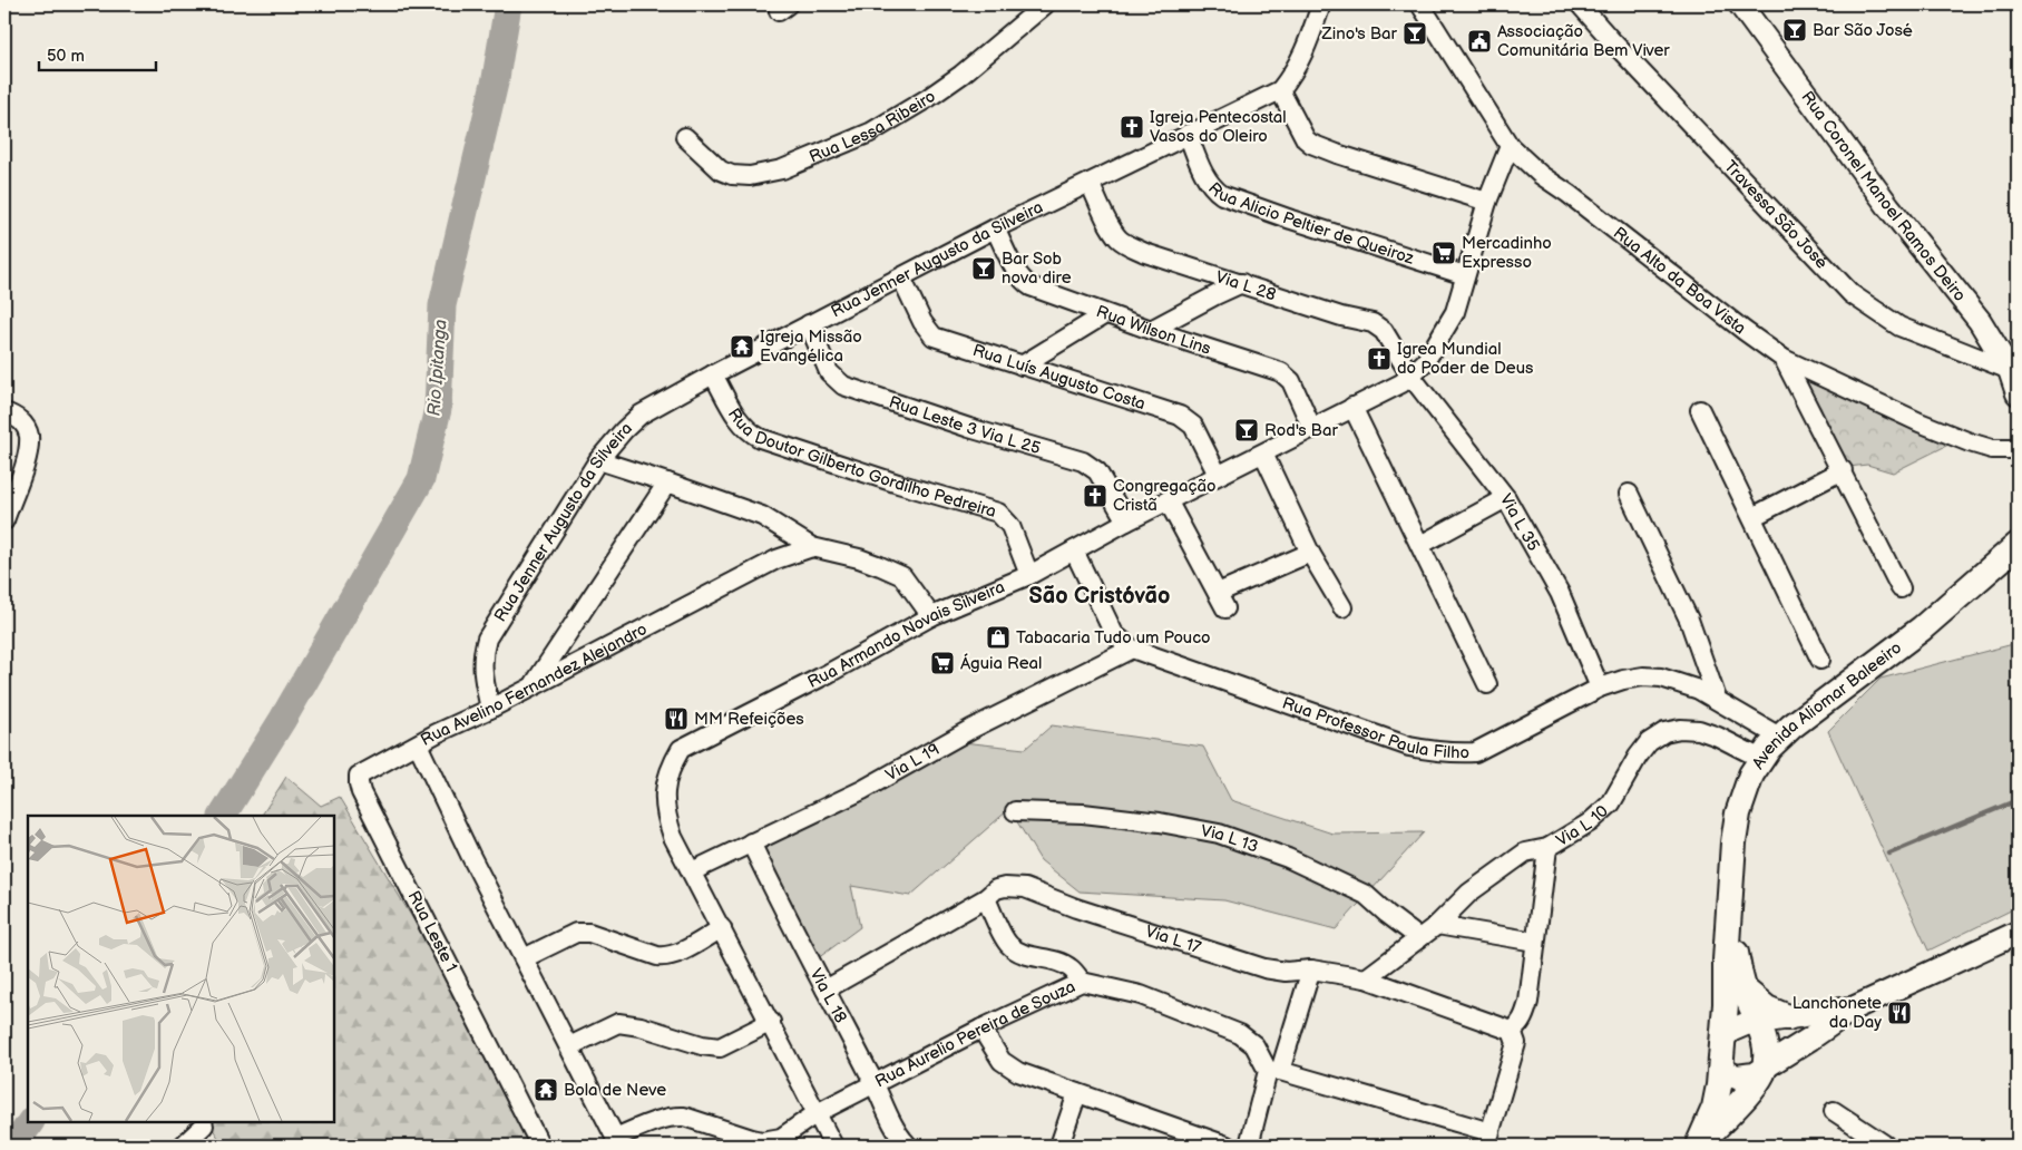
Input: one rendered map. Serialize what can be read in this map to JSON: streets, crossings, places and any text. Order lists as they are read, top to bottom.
{
  "streets": {
    "main road": ["Avenida Aliomar Baleeiro"],
    "street": [
      "Rua Lessa Ribeiro",
      "Rua Coronel Manoel Ramos Deiro",
      "Travessa São José",
      "Rua Alicio Peltier de Queiroz",
      "Rua Jenner Augusto da Silveira",
      "Rua Alto da Boa Vista",
      "Via L 28",
      "Rua Wilson Lins",
      "Rua Luís Augusto Costa",
      "Rua Leste 3 Via L 25",
      "Rua Doutor Gilberto Gordilho Pedreira",
      "Via L 35",
      "Rua Armando Novais Silveira",
      "Rua Avelino Fernandez Alejandro",
      "Rua Professor Paula Filho",
      "Via L 19",
      "Via L 10",
      "Via L 13",
      "Rua Leste 1",
      "Via L 17",
      "Via L 18",
      "Rua Aurelio Pereira de Souza"
    ]
  },
  "crossings": [
    ["Rua Coronel Manoel Ramos Deiro", "Travessa São José"],
    ["Rua Alicio Peltier de Queiroz", "Rua Jenner Augusto da Silveira"],
    ["Rua Alicio Peltier de Queiroz", "Rua Armando Novais Silveira"],
    ["Rua Jenner Augusto da Silveira", "Via L 28"],
    ["Rua Jenner Augusto da Silveira", "Rua Wilson Lins"],
    ["Rua Jenner Augusto da Silveira", "Rua Luís Augusto Costa"],
    ["Rua Jenner Augusto da Silveira", "Rua Leste 3 Via L 25"],
    ["Rua Jenner Augusto da Silveira", "Rua Doutor Gilberto Gordilho Pedreira"],
    ["Rua Jenner Augusto da Silveira", "Rua Avelino Fernandez Alejandro"],
    ["Rua Alto da Boa Vista", "Rua Armando Novais Silveira"],
    ["Via L 28", "Via L 35"],
    ["Via L 28", "Rua Armando Novais Silveira"],
    ["Rua Wilson Lins", "Rua Armando Novais Silveira"],
    ["Rua Luís Augusto Costa", "Rua Armando Novais Silveira"],
    ["Rua Leste 3 Via L 25", "Rua Armando Novais Silveira"],
    ["Rua Doutor Gilberto Gordilho Pedreira", "Rua Armando Novais Silveira"],
    ["Via L 35", "Rua Armando Novais Silveira"],
    ["Via L 35", "Rua Professor Paula Filho"],
    ["Rua Armando Novais Silveira", "Rua Avelino Fernandez Alejandro"],
    ["Rua Armando Novais Silveira", "Rua Professor Paula Filho"],
    ["Rua Armando Novais Silveira", "Via L 19"],
    ["Rua Avelino Fernandez Alejandro", "Rua Leste 1"],
    ["Rua Avelino Fernandez Alejandro", "Rua Aurelio Pereira de Souza"],
    ["Avenida Aliomar Baleeiro", "Rua Professor Paula Filho"],
    ["Avenida Aliomar Baleeiro", "Via L 10"],
    ["Rua Professor Paula Filho", "Via L 19"],
    ["Via L 19", "Via L 18"],
    ["Via L 10", "Via L 17"],
    ["Via L 17", "Via L 18"],
    ["Via L 18", "Rua Aurelio Pereira de Souza"]
  ],
  "districts": ["São Cristóvão"],
  "water": ["Rio Ipitanga"],
  "places": {
    "bar": [
      "Bar São José",
      "Zino's Bar",
      "Bar Sob nova dire",
      "Rod's Bar"
    ],
    "public building": ["Associação Comunitária Bem Viver"],
    "church": ["Igreja Pentecostal Vasos do Oleiro", "Igrea Mundial do Poder de Deus", "Congregação Cristã"],
    "supermarket": ["Mercadinho Expresso", "Águia Real"],
    "temple": ["Igreja Missão Evangélica", "Bola de Neve"],
    "shop": ["Tabacaria Tudo um Pouco"],
    "restaurant": ["MM Refeições", "Lanchonete da Day"]
  },
  "scale_bar": "50 m"
}
